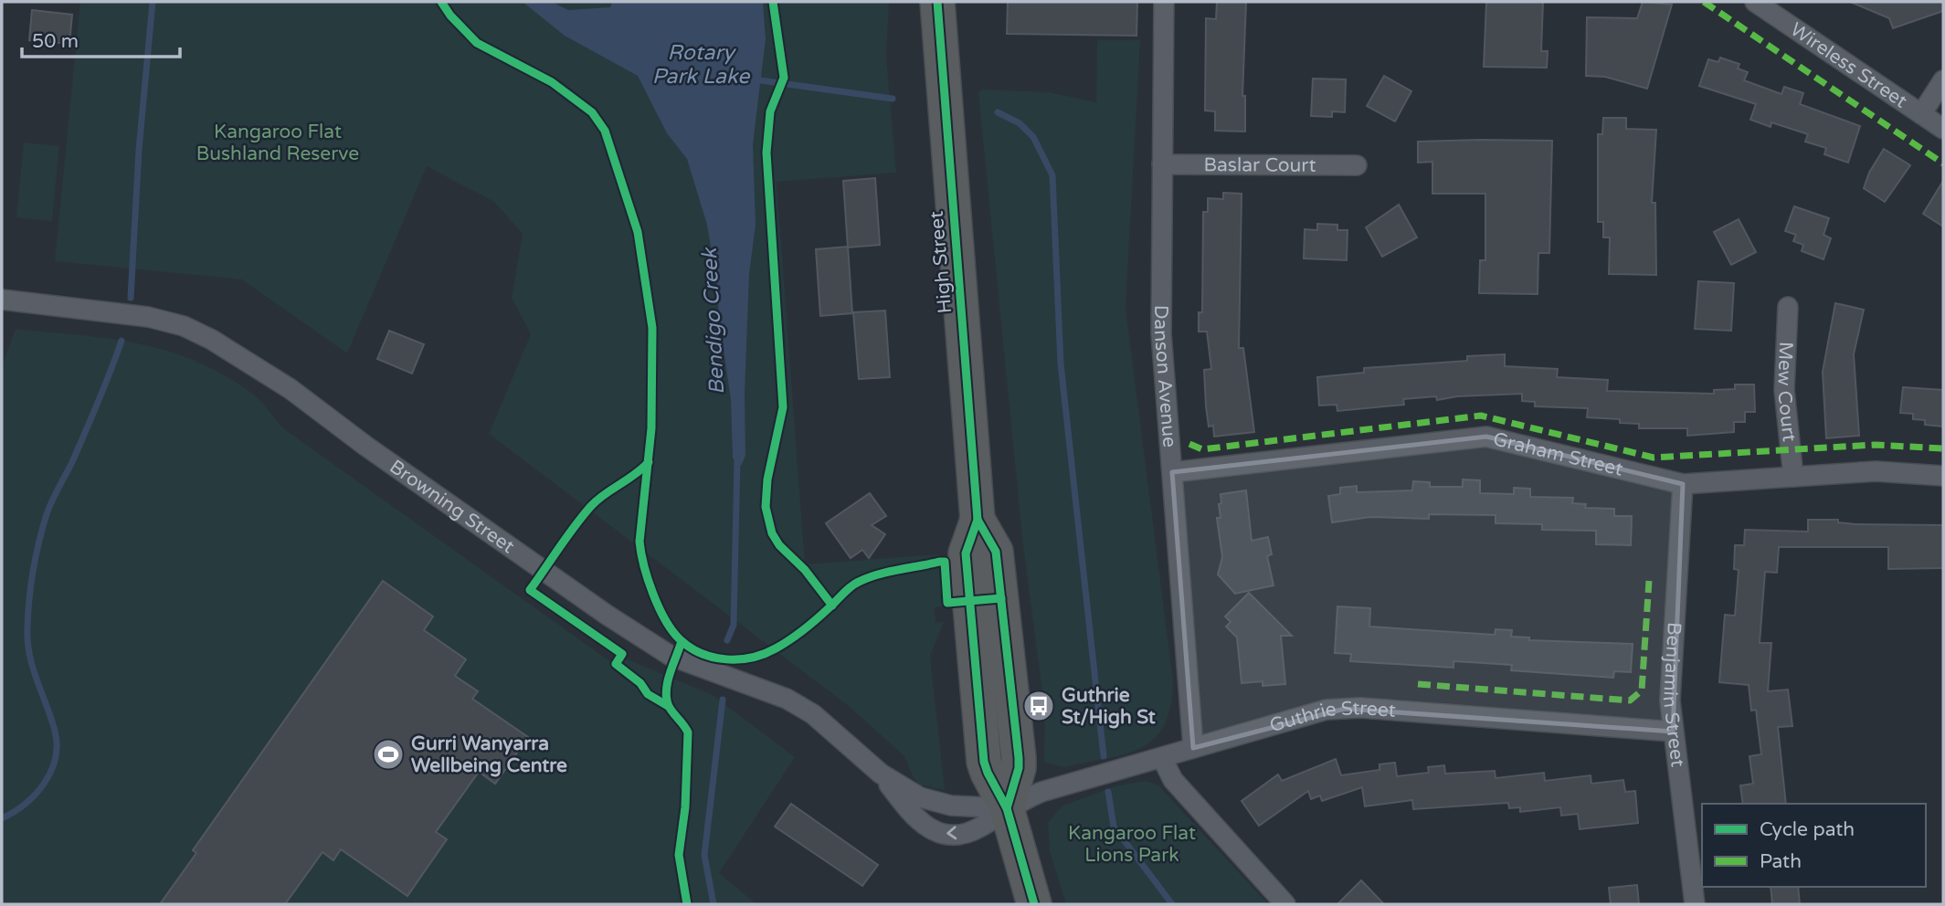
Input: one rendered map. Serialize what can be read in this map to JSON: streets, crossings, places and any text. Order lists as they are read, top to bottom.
{
  "streets": {
    "highway": ["High Street"],
    "street": [
      "Wireless Street",
      "Baslar Court",
      "Danson Avenue",
      "Mew Court",
      "Graham Street",
      "Browning Street",
      "Benjamin Street",
      "Guthrie Street"
    ]
  },
  "crossings": [
    ["Baslar Court", "Danson Avenue"],
    ["High Street", "Browning Street"],
    ["High Street", "Guthrie Street"],
    ["Danson Avenue", "Graham Street"],
    ["Danson Avenue", "Guthrie Street"],
    ["Mew Court", "Graham Street"],
    ["Graham Street", "Benjamin Street"],
    ["Browning Street", "Guthrie Street"],
    ["Benjamin Street", "Guthrie Street"]
  ],
  "water": ["Rotary Park Lake", "Bendigo Creek"],
  "parks": ["Kangaroo Flat Bushland Reserve", "Kangaroo Flat Lions Park"],
  "places": {
    "bus stop": ["Guthrie St/High St"],
    "sports": ["Gurri Wanyarra Wellbeing Centre"]
  },
  "legend": ["Cycle path", "Path"],
  "scale_bar": "50 m"
}
